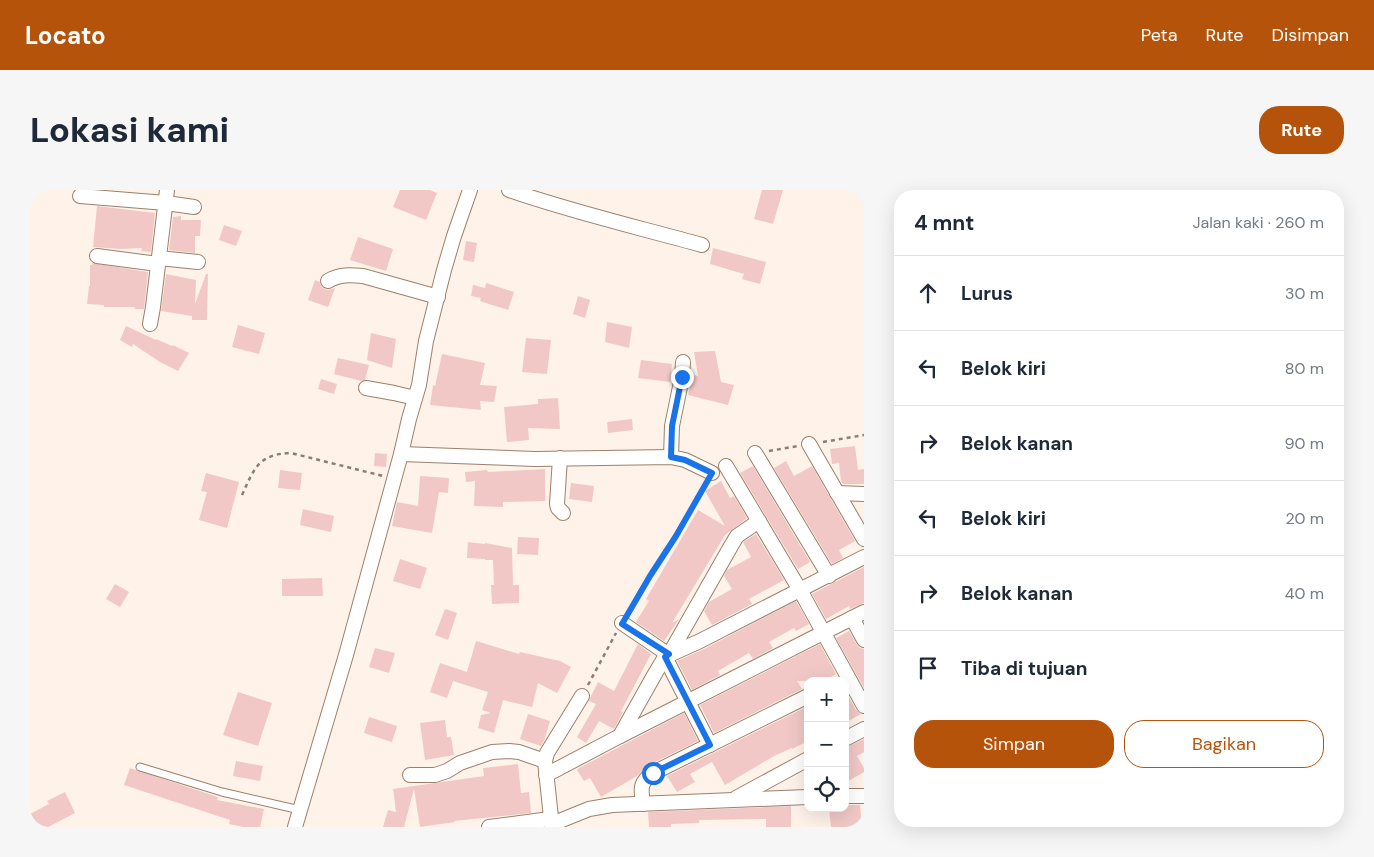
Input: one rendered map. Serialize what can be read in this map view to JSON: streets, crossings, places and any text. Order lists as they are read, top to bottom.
{
  "page": {
    "header": "Locato",
    "nav": ["Peta", "Rute", "Disimpan"],
    "buttons": [
      "Rute",
      ["Simpan", "Bagikan"]
    ],
    "title": "Lokasi kami",
    "heading": ["4 mnt", "Jalan kaki · 260 m"],
    "list": [
      ["Lurus", "30 m"],
      ["Belok kiri", "80 m"],
      ["Belok kanan", "90 m"],
      ["Belok kiri", "20 m"],
      ["Belok kanan", "40 m"],
      "Tiba di tujuan"
    ],
    "map_buttons": ["+", "−"]
  }
}
